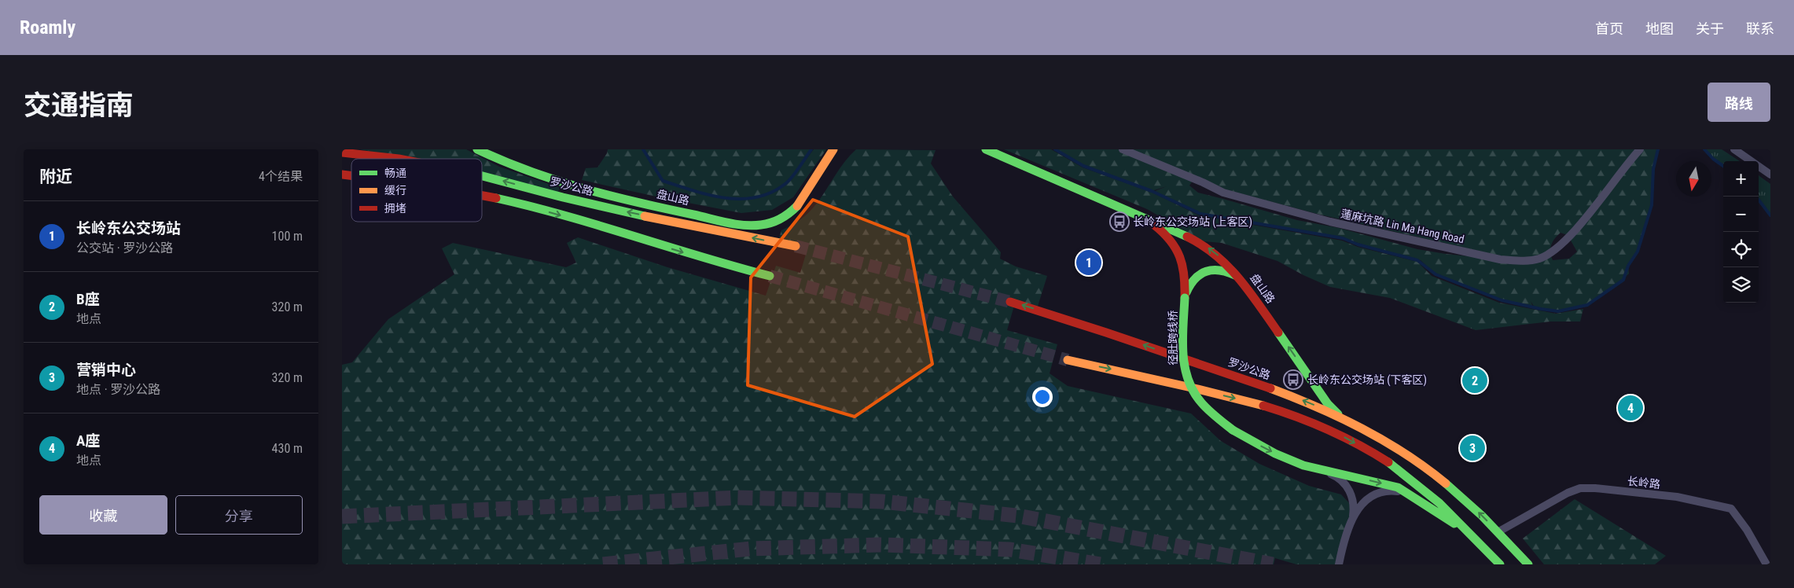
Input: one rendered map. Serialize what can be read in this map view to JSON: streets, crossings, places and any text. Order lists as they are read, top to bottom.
{
  "streets": {
    "main road": ["罗沙公路", "盘山路", "径肚跨线桥"],
    "street": ["蓮麻坑路 Lin Ma Hang Road", "长岭路"]
  },
  "crossings": [
    ["罗沙公路", "盘山路"],
    ["罗沙公路", "长岭路"],
    ["盘山路", "径肚跨线桥"]
  ],
  "one_way": ["径肚跨线桥"],
  "places": {
    "bus stop": ["长岭东公交场站 (上客区)", "长岭东公交场站 (下客区)"]
  },
  "legend": ["畅通", "缓行", "拥堵"],
  "north": "bottom",
  "page": {
    "header": "Roamly",
    "nav": [
      "首页",
      "地图",
      "关于",
      "联系"
    ],
    "title": "交通指南",
    "buttons": [
      "路线",
      ["收藏", "分享"]
    ],
    "heading": ["附近", "4个结果"],
    "map_buttons": ["+", "−"],
    "list": [
      {
        "mark": "1",
        "name": "长岭东公交场站",
        "note": "公交站 · 罗沙公路",
        "value": "100 m"
      },
      {
        "mark": "2",
        "name": "B座",
        "note": "地点",
        "value": "320 m"
      },
      {
        "mark": "3",
        "name": "营销中心",
        "note": "地点 · 罗沙公路",
        "value": "320 m"
      },
      {
        "mark": "4",
        "name": "A座",
        "note": "地点",
        "value": "430 m"
      }
    ],
    "pins": [
      "1",
      "2",
      "4",
      "3"
    ]
  }
}
